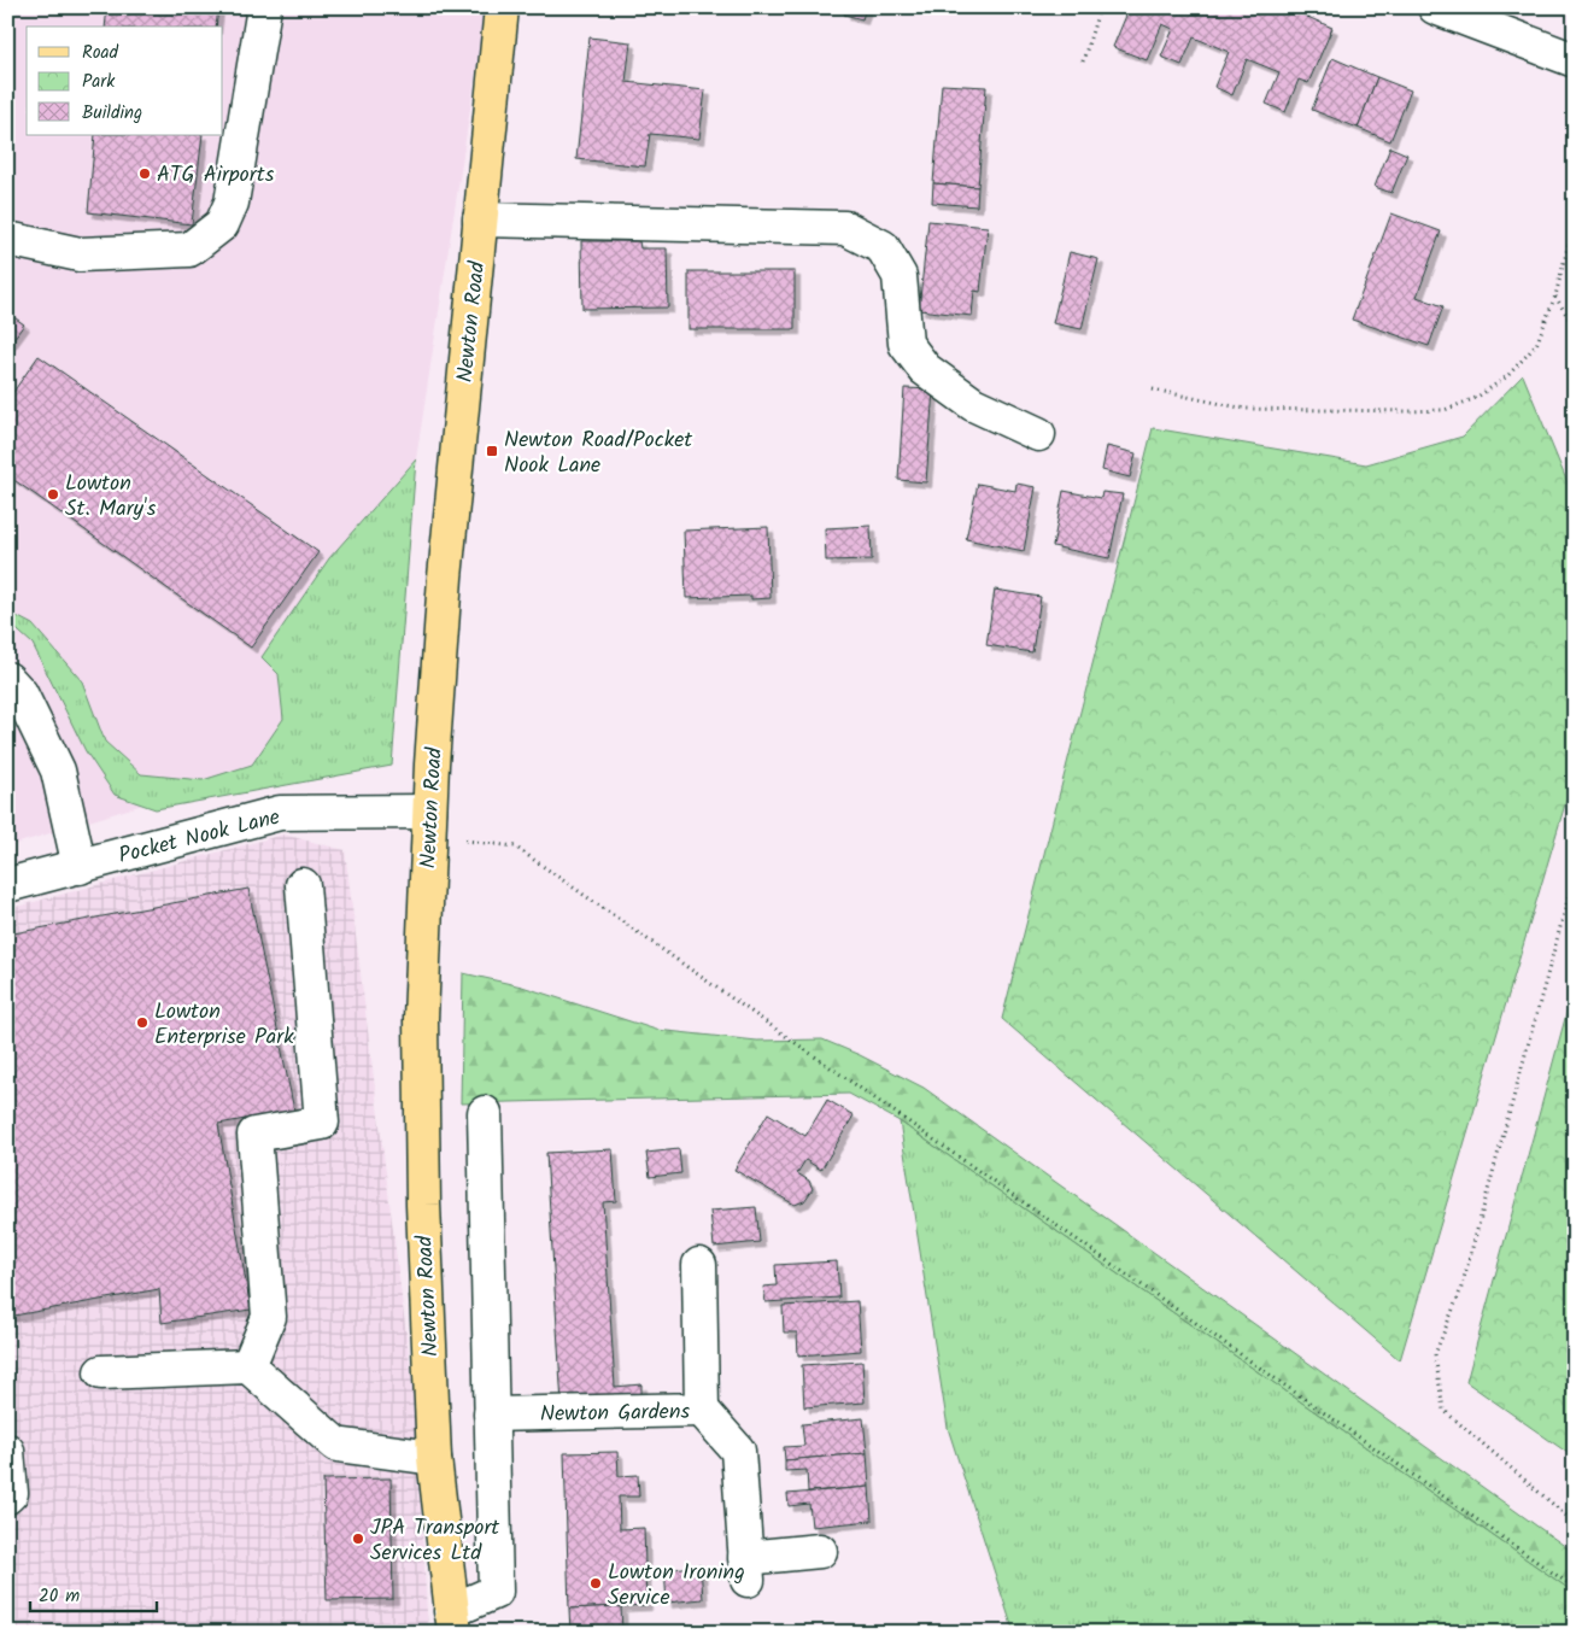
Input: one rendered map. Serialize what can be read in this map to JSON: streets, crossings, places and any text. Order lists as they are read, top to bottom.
{
  "streets": {
    "main road": ["Newton Road"],
    "street": ["Pocket Nook Lane", "Newton Gardens"]
  },
  "crossings": [
    ["Newton Road", "Pocket Nook Lane"],
    ["Newton Road", "Newton Gardens"]
  ],
  "places": {
    "other": [
      "ATG Airports",
      "Lowton St. Mary's",
      "Lowton Enterprise Park",
      "JPA Transport Services Ltd",
      "Lowton Ironing Service"
    ],
    "transit": ["Newton Road/Pocket Nook Lane"]
  },
  "legend": ["Road", "Park", "Building"],
  "scale_bar": "20 m"
}
